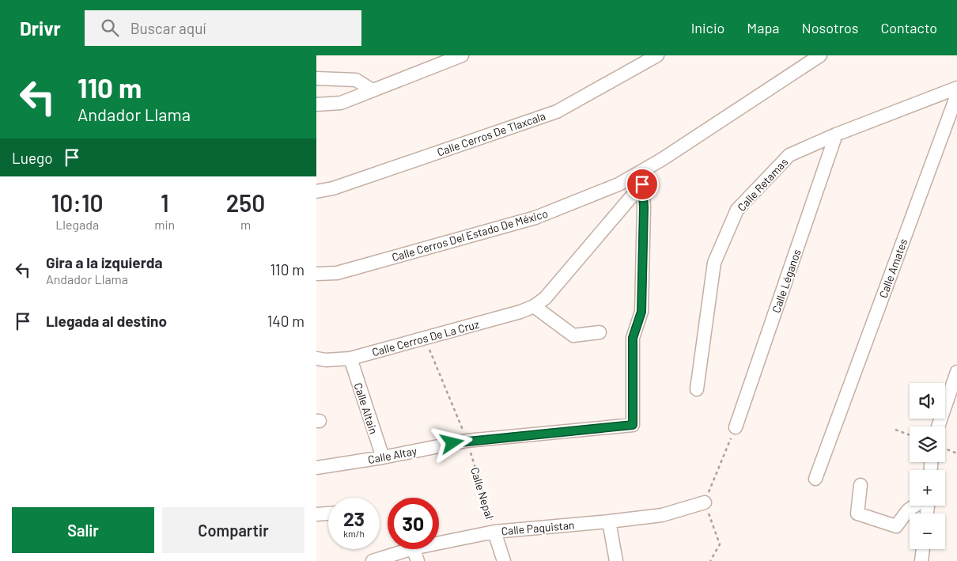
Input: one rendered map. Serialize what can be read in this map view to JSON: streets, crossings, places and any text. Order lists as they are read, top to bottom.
{
  "streets": {
    "street": [
      "Calle Cerros De Tlaxcala",
      "Calle Retamas",
      "Calle Cerros Del Estado De México",
      "Calle Amates",
      "Calle Léganos",
      "Calle Cerros De La Cruz",
      "Calle Altain",
      "Calle Altay",
      "Calle Nepal",
      "Calle Paquistan"
    ]
  },
  "crossings": [
    ["Calle Retamas", "Calle Léganos"],
    ["Calle Cerros Del Estado De México", "Calle Cerros De La Cruz"],
    ["Calle Cerros De La Cruz", "Calle Altain"],
    ["Calle Cerros De La Cruz", "Calle Altay"],
    ["Calle Cerros De La Cruz", "Calle Nepal"],
    ["Calle Altain", "Calle Altay"],
    ["Calle Altay", "Calle Nepal"],
    ["Calle Nepal", "Calle Paquistan"]
  ],
  "page": {
    "header": "Drivr",
    "search": "Buscar aquí",
    "nav": [
      "Inicio",
      "Mapa",
      "Nosotros",
      "Contacto"
    ],
    "turn": ["110 m", "Andador Llama"],
    "then": "Luego",
    "eta": [
      "10:10",
      "Llegada",
      "1",
      "min",
      "250",
      "m"
    ],
    "list": [
      {
        "name": "Gira a la izquierda",
        "note": "Andador Llama",
        "value": "110 m"
      },
      {
        "name": "Llegada al destino",
        "value": "140 m"
      }
    ],
    "map_buttons": ["+", "−"],
    "speed": "23 km/h",
    "limit": "30",
    "buttons": ["Salir", "Compartir"]
  }
}
